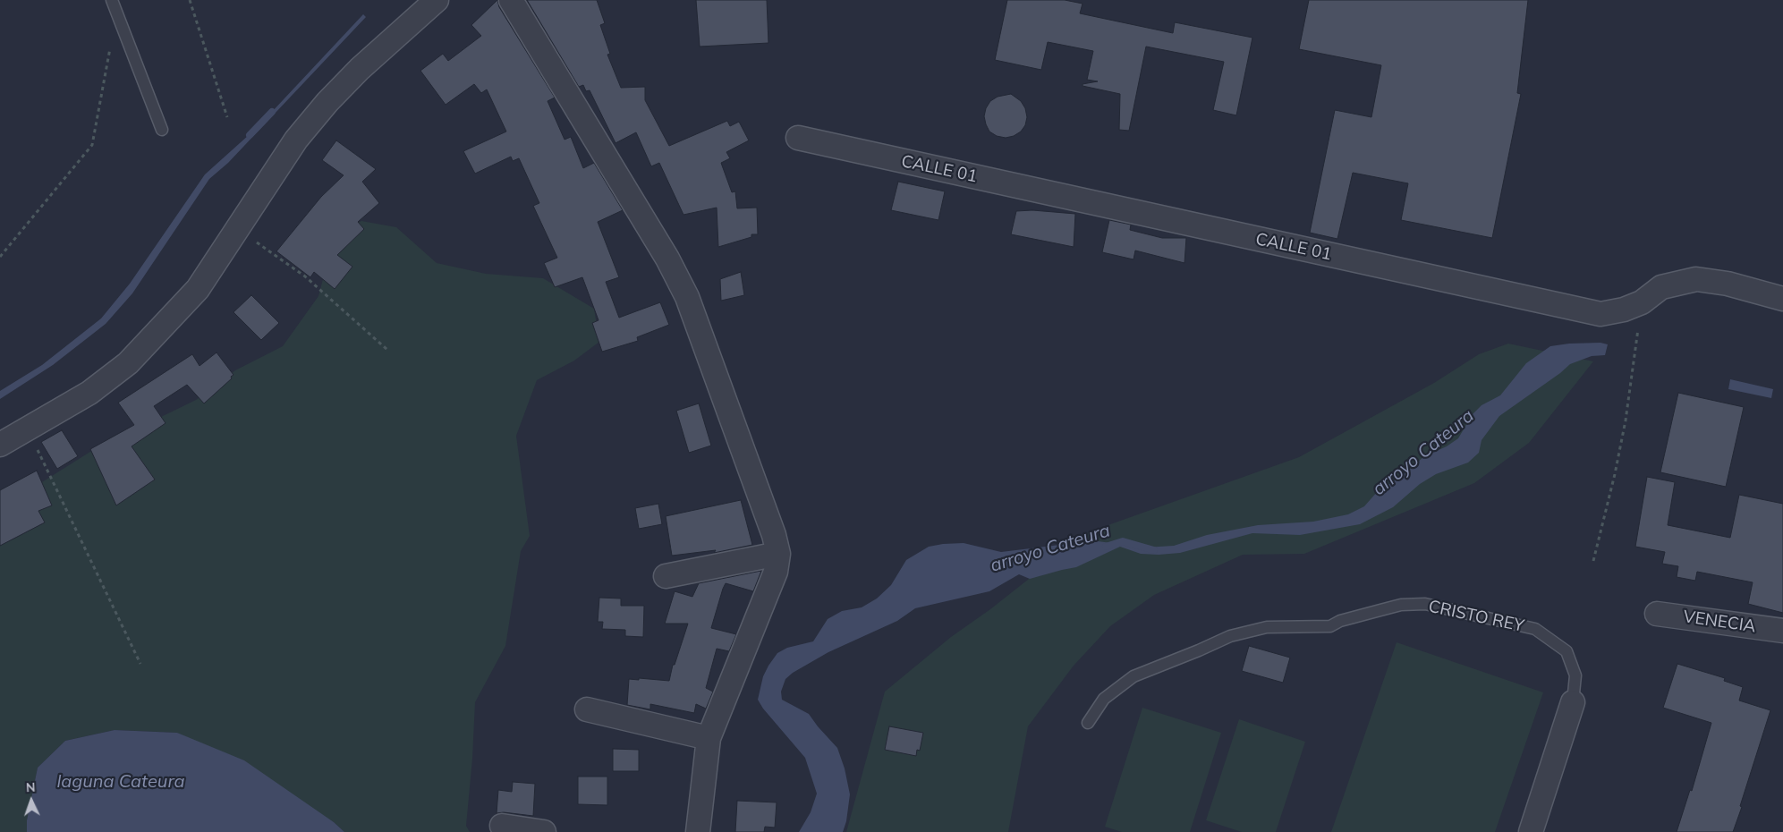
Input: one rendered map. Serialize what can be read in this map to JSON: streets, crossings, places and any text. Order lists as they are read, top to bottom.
{
  "streets": {
    "street": ["CALLE 01", "CRISTO REY", "VENECIA"]
  },
  "water": ["arroyo Cateura", "laguna Cateura"],
  "north": "top"
}
